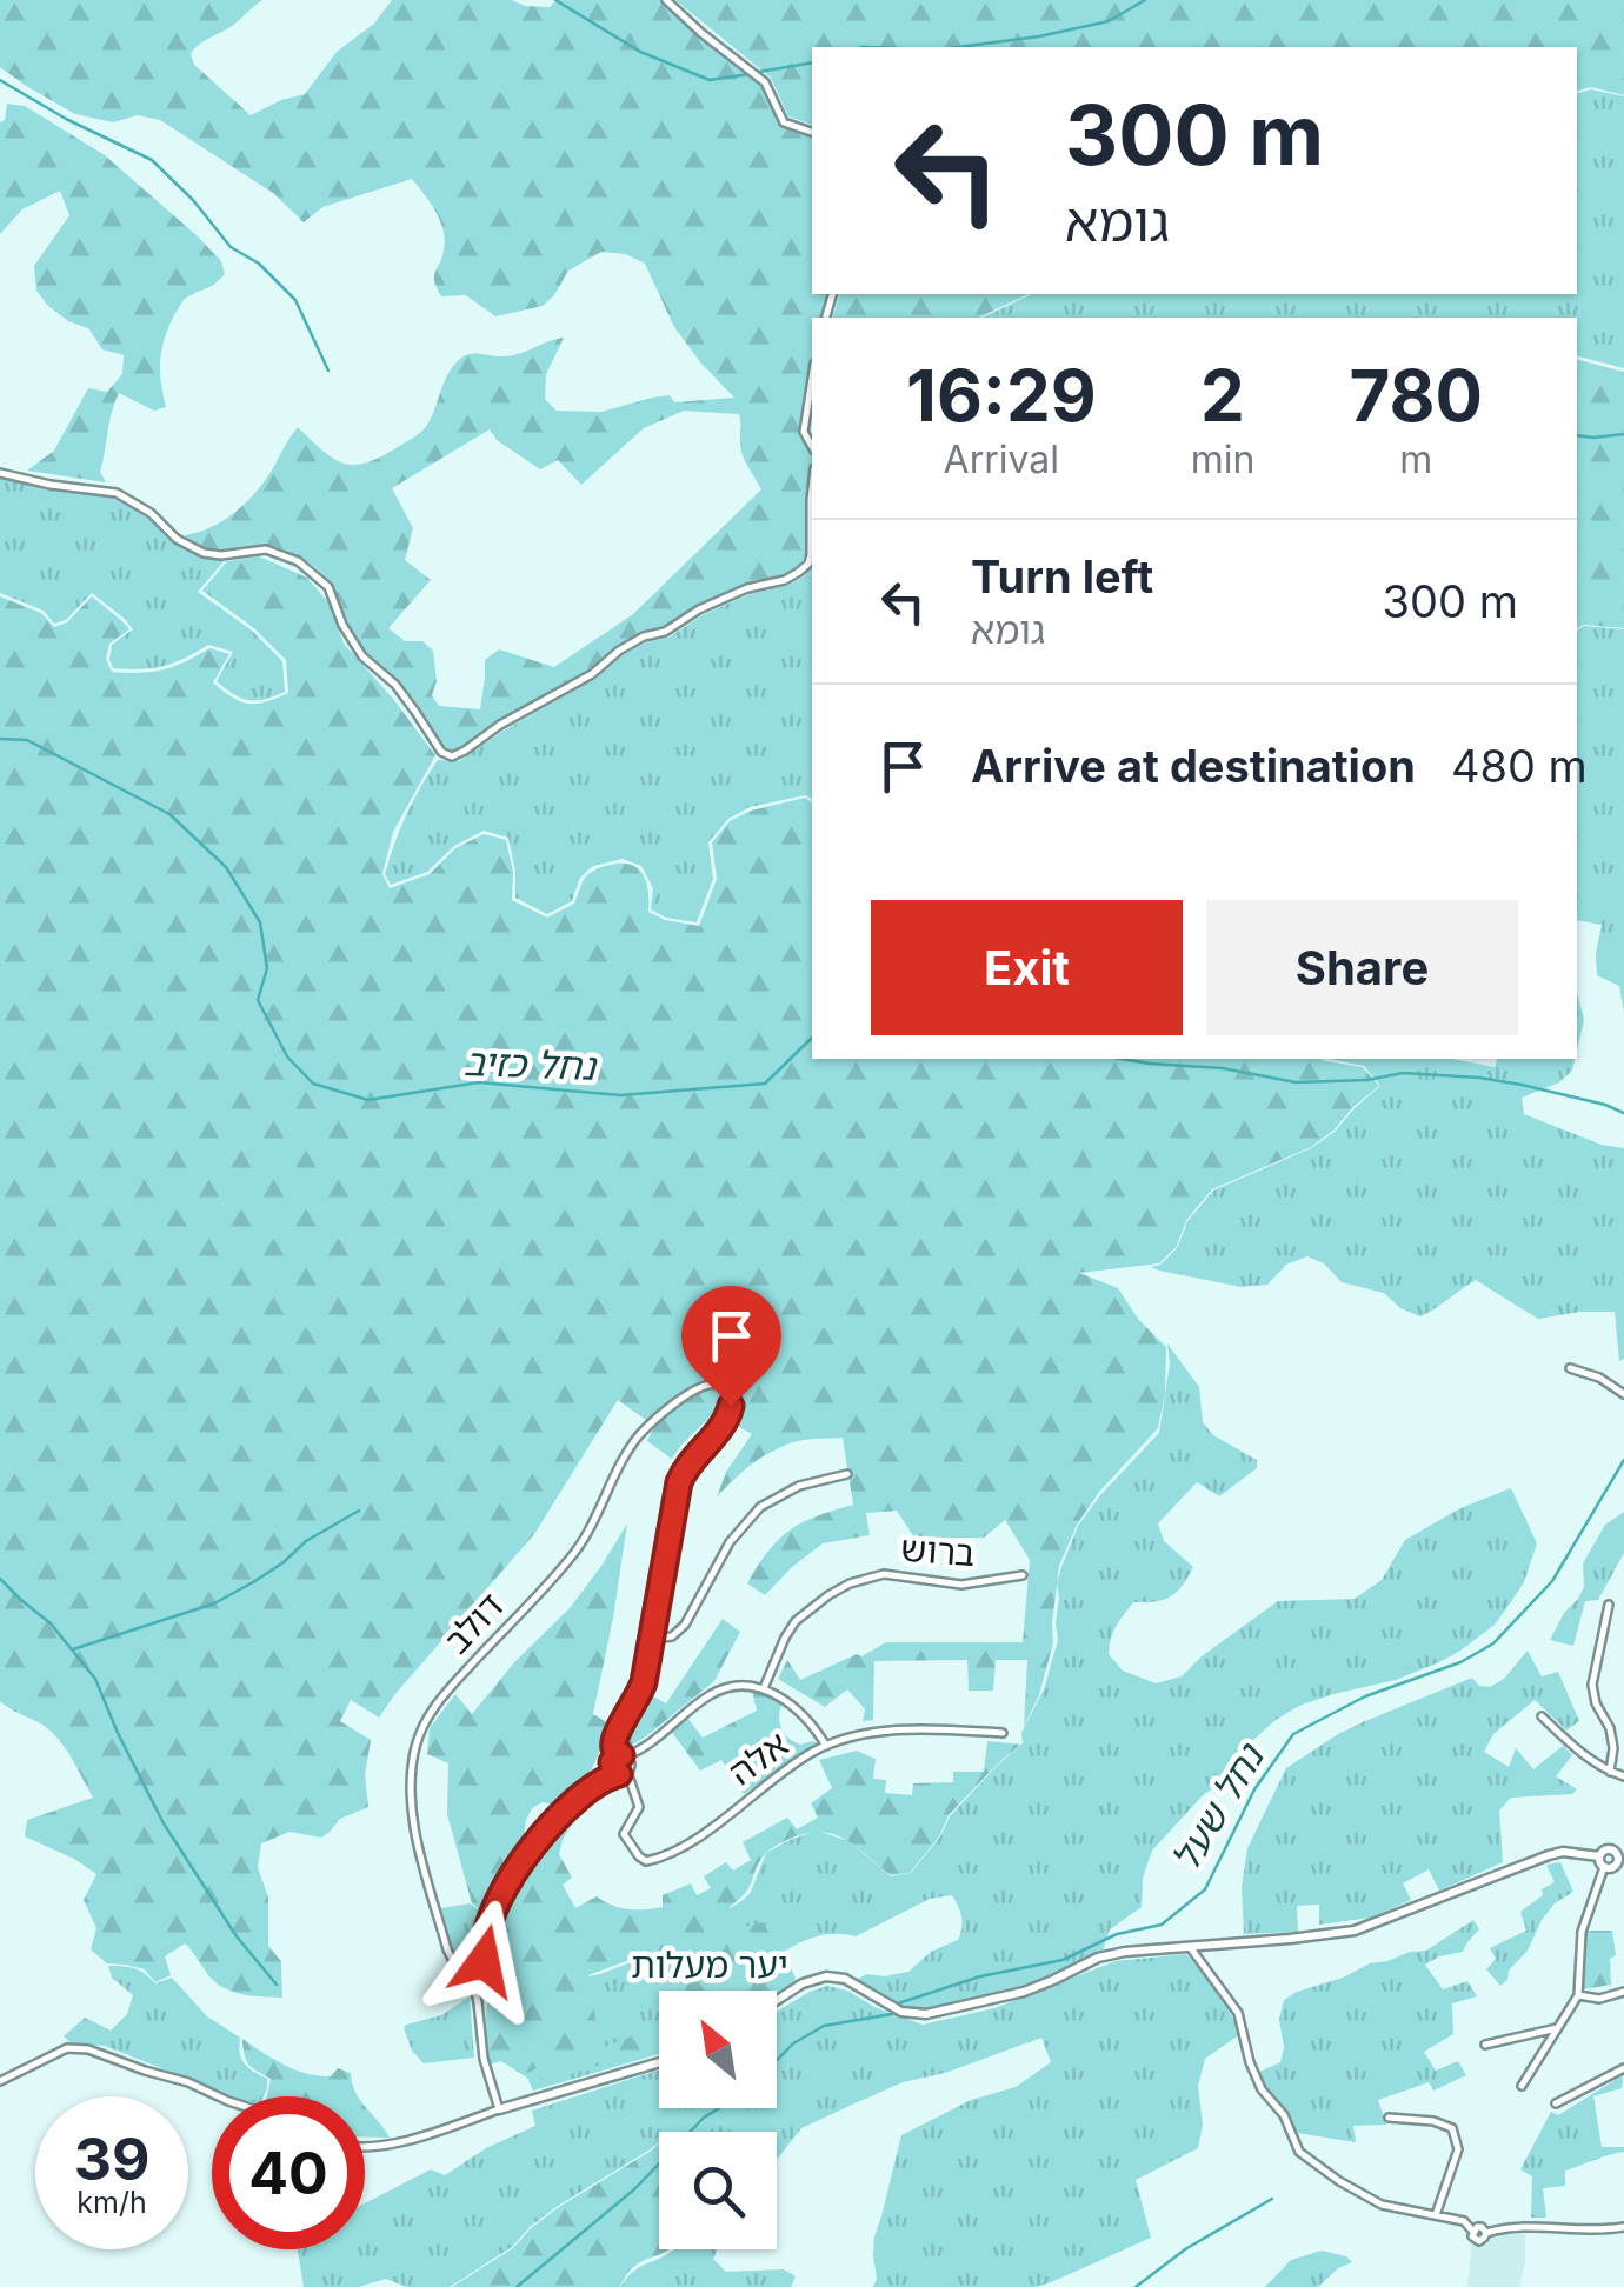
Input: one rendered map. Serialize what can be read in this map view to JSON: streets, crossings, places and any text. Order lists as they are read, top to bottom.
{
  "streets": {
    "street": ["ברוש", "דולב", "אלה"]
  },
  "water": ["נחל כזיב", "נחל שעל"],
  "parks": ["יער מעלות"],
  "north": "top left",
  "page": {
    "turn": ["300 m", "גומא"],
    "eta": [
      "16:29",
      "Arrival",
      "2",
      "min",
      "780",
      "m"
    ],
    "list": [
      {
        "name": "Turn left",
        "note": "גומא",
        "value": "300 m"
      },
      {
        "name": "Arrive at destination",
        "value": "480 m"
      }
    ],
    "buttons": ["Exit", "Share"],
    "speed": "39 km/h",
    "limit": "40"
  }
}
